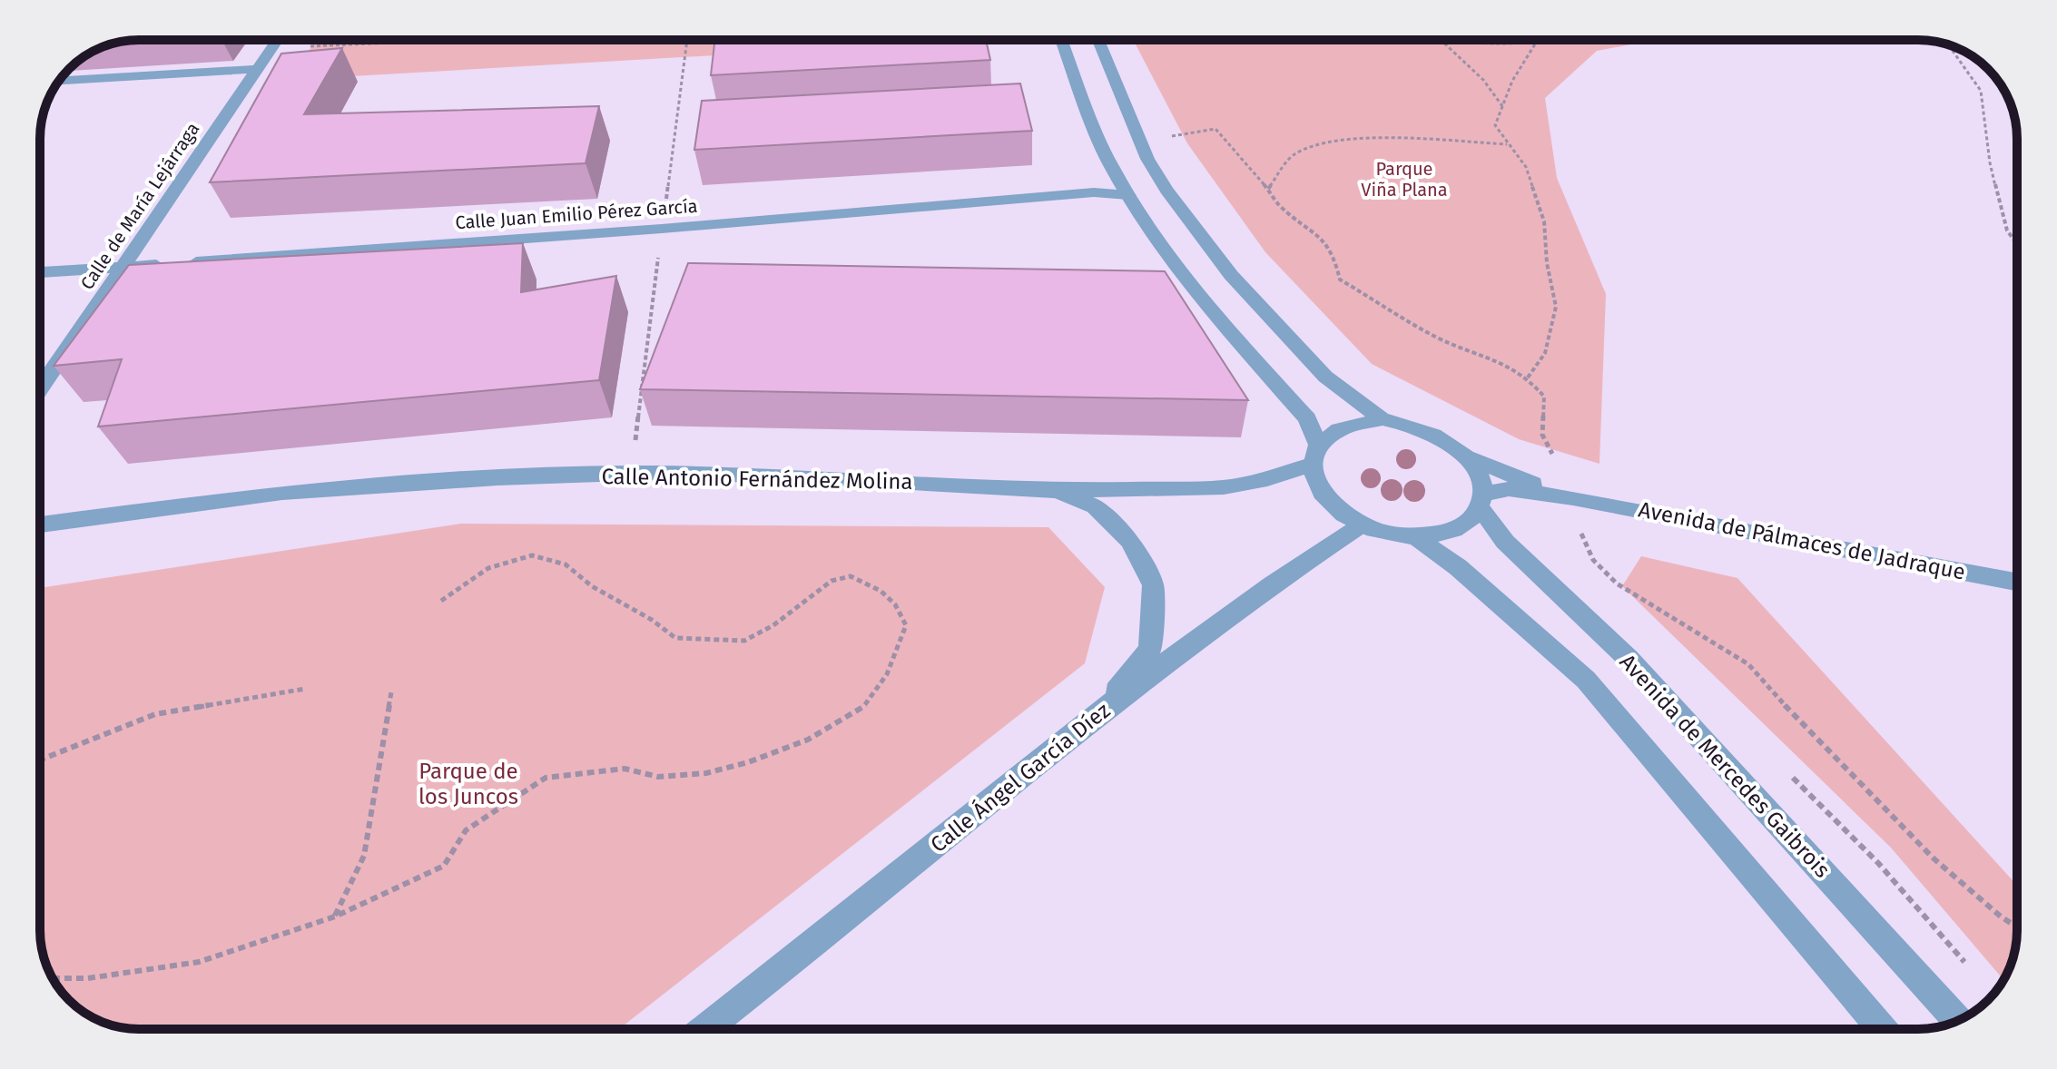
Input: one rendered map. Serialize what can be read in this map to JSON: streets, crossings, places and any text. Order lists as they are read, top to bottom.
{
  "streets": {
    "street": [
      "Calle de María Lejárraga",
      "Calle Juan Emilio Pérez García",
      "Calle Antonio Fernández Molina",
      "Avenida de Pálmaces de Jadraque",
      "Avenida de Mercedes Gaibrois",
      "Calle Ángel García Díez"
    ]
  },
  "crossings": [
    ["Calle de María Lejárraga", "Calle Juan Emilio Pérez García"],
    ["Calle Antonio Fernández Molina", "Avenida de Pálmaces de Jadraque"],
    ["Calle Antonio Fernández Molina", "Avenida de Mercedes Gaibrois"],
    ["Calle Antonio Fernández Molina", "Calle Ángel García Díez"],
    ["Avenida de Pálmaces de Jadraque", "Avenida de Mercedes Gaibrois"],
    ["Avenida de Pálmaces de Jadraque", "Calle Ángel García Díez"],
    ["Avenida de Mercedes Gaibrois", "Calle Ángel García Díez"]
  ],
  "parks": ["Parque Viña Plana", "Parque de los Juncos"]
}
